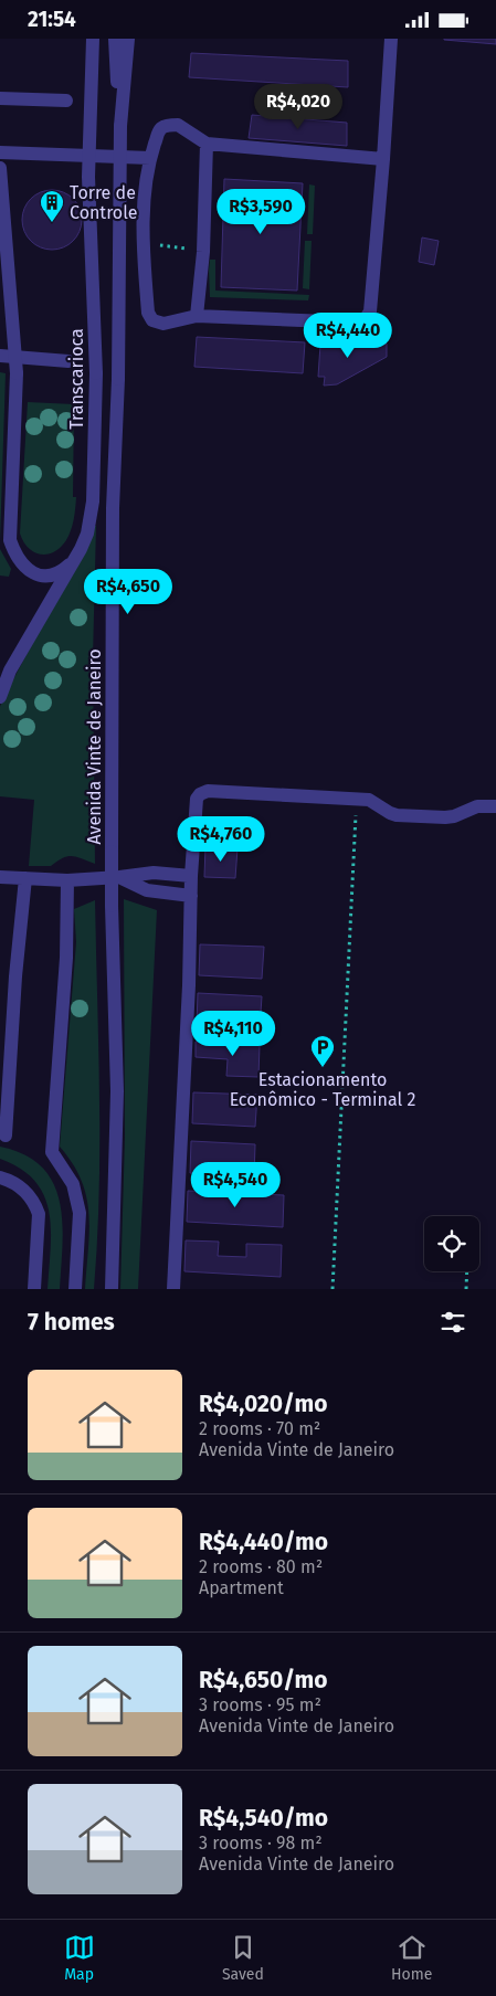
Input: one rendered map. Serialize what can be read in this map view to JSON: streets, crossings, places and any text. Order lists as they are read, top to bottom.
{
  "streets": {
    "street": ["Transcarioca", "Avenida Vinte de Janeiro"]
  },
  "places": {
    "building": ["Torre de Controle"],
    "parking": ["Estacionamento Econômico - Terminal 2"]
  },
  "page": {
    "status": "21:54",
    "price": [
      "R$4,020",
      "R$3,590",
      "R$4,440",
      "R$4,650",
      "R$4,760",
      "R$4,110",
      "R$4,540"
    ],
    "heading": "7 homes",
    "list": [
      {
        "name": "R$4,020/mo",
        "note": "2 rooms · 70 m² · Avenida Vinte de Janeiro"
      },
      {
        "name": "R$4,440/mo",
        "note": "2 rooms · 80 m² · Apartment"
      },
      {
        "name": "R$4,650/mo",
        "note": "3 rooms · 95 m² · Avenida Vinte de Janeiro"
      },
      {
        "name": "R$4,540/mo",
        "note": "3 rooms · 98 m² · Avenida Vinte de Janeiro"
      }
    ],
    "tabs": ["Map", "Saved", "Home"]
  }
}
